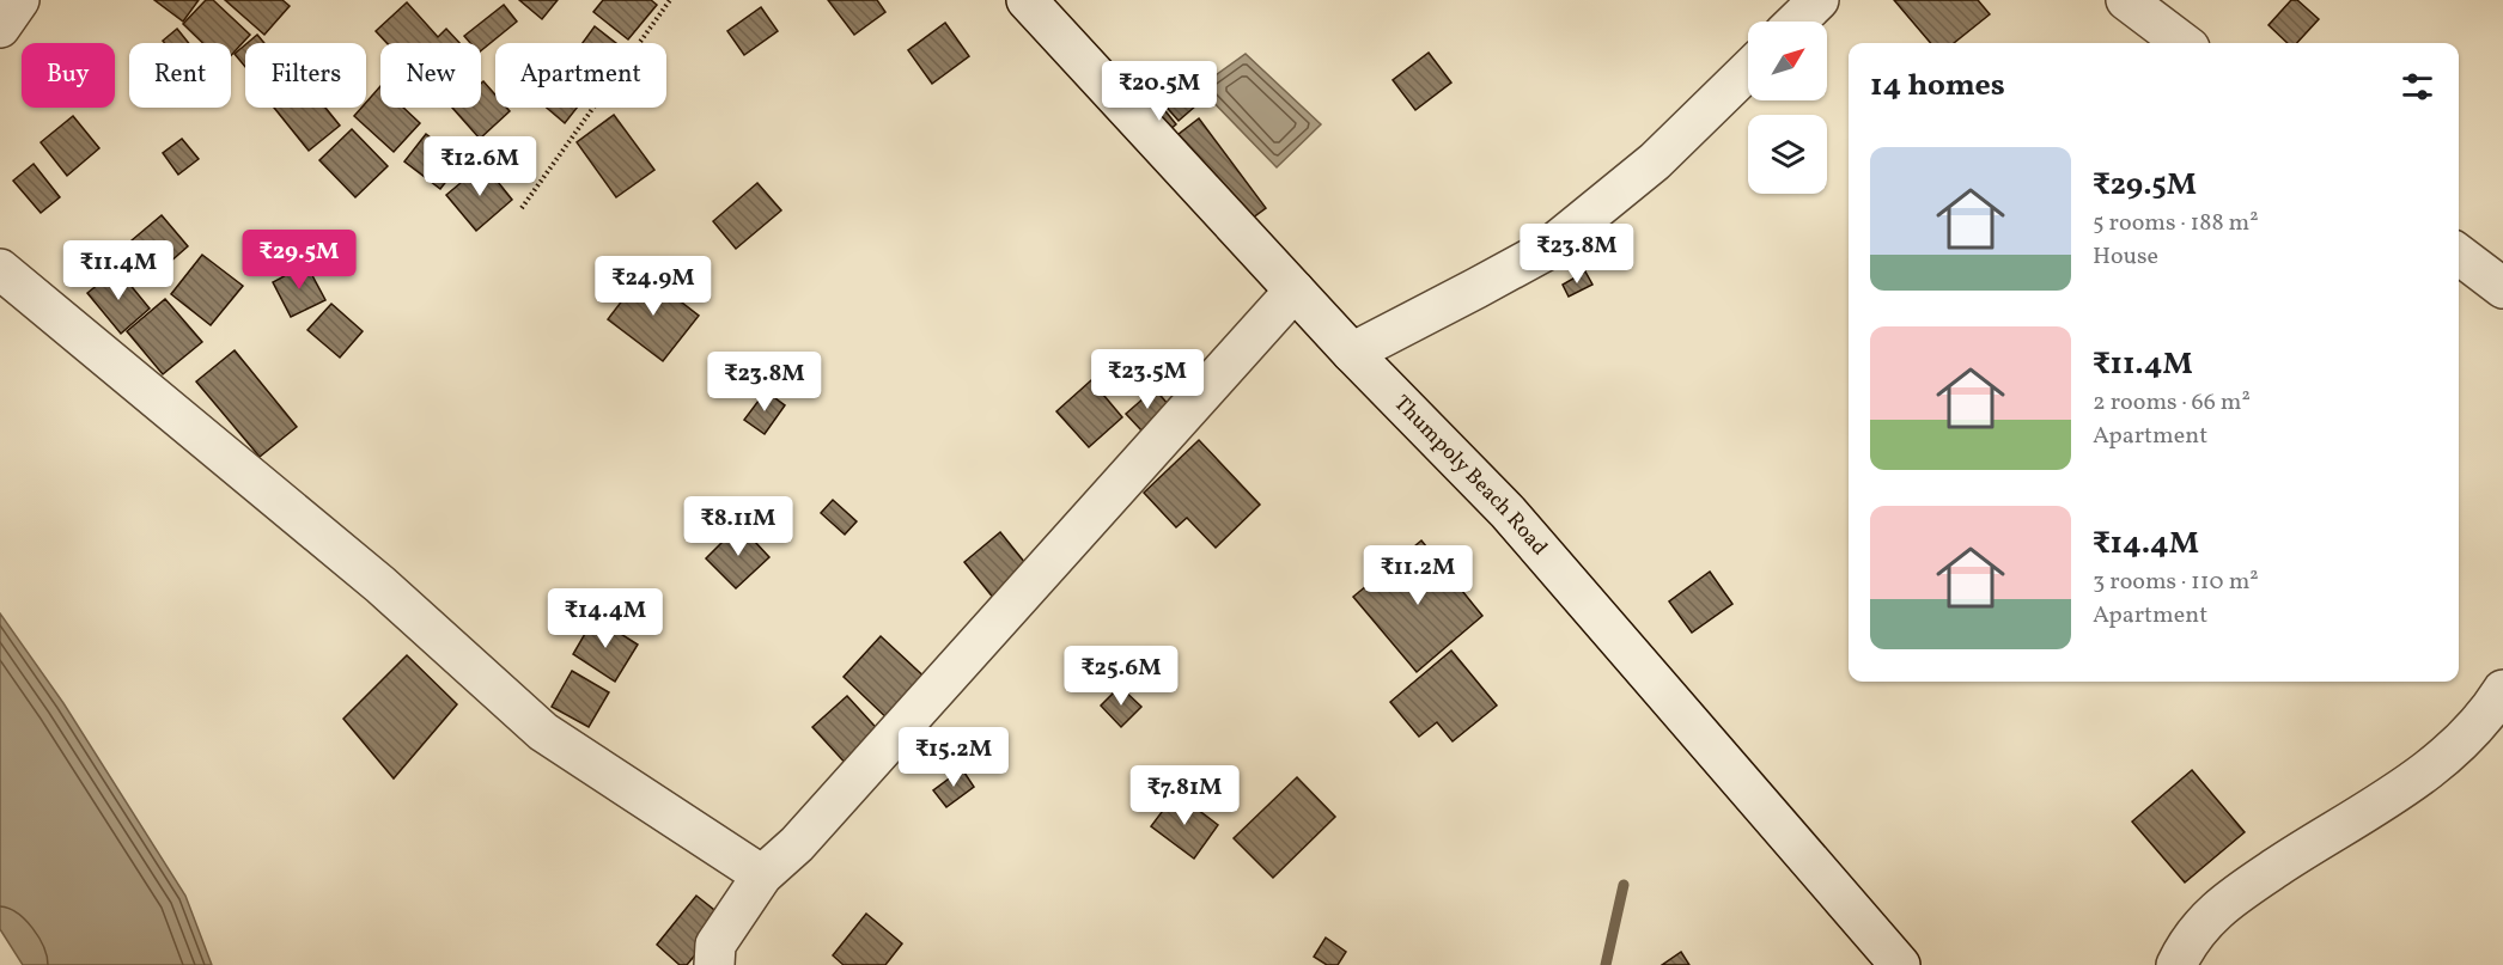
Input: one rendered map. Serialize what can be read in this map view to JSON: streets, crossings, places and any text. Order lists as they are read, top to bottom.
{
  "streets": {
    "street": ["Thumpoly Beach Road"]
  },
  "north": "top right",
  "page": {
    "chip": [
      "Buy",
      "Rent",
      "Filters",
      "New",
      "Apartment"
    ],
    "heading": "14 homes",
    "price": [
      "₹20.5M",
      "₹12.6M",
      "₹23.8M",
      "₹29.5M",
      "₹11.4M",
      "₹24.9M",
      "₹23.5M",
      "₹23.8M",
      "₹8.11M",
      "₹11.2M",
      "₹14.4M",
      "₹25.6M",
      "₹15.2M",
      "₹7.81M"
    ],
    "list": [
      {
        "name": "₹29.5M",
        "note": "5 rooms · 188 m² · House"
      },
      {
        "name": "₹11.4M",
        "note": "2 rooms · 66 m² · Apartment"
      },
      {
        "name": "₹14.4M",
        "note": "3 rooms · 110 m² · Apartment"
      }
    ]
  }
}
